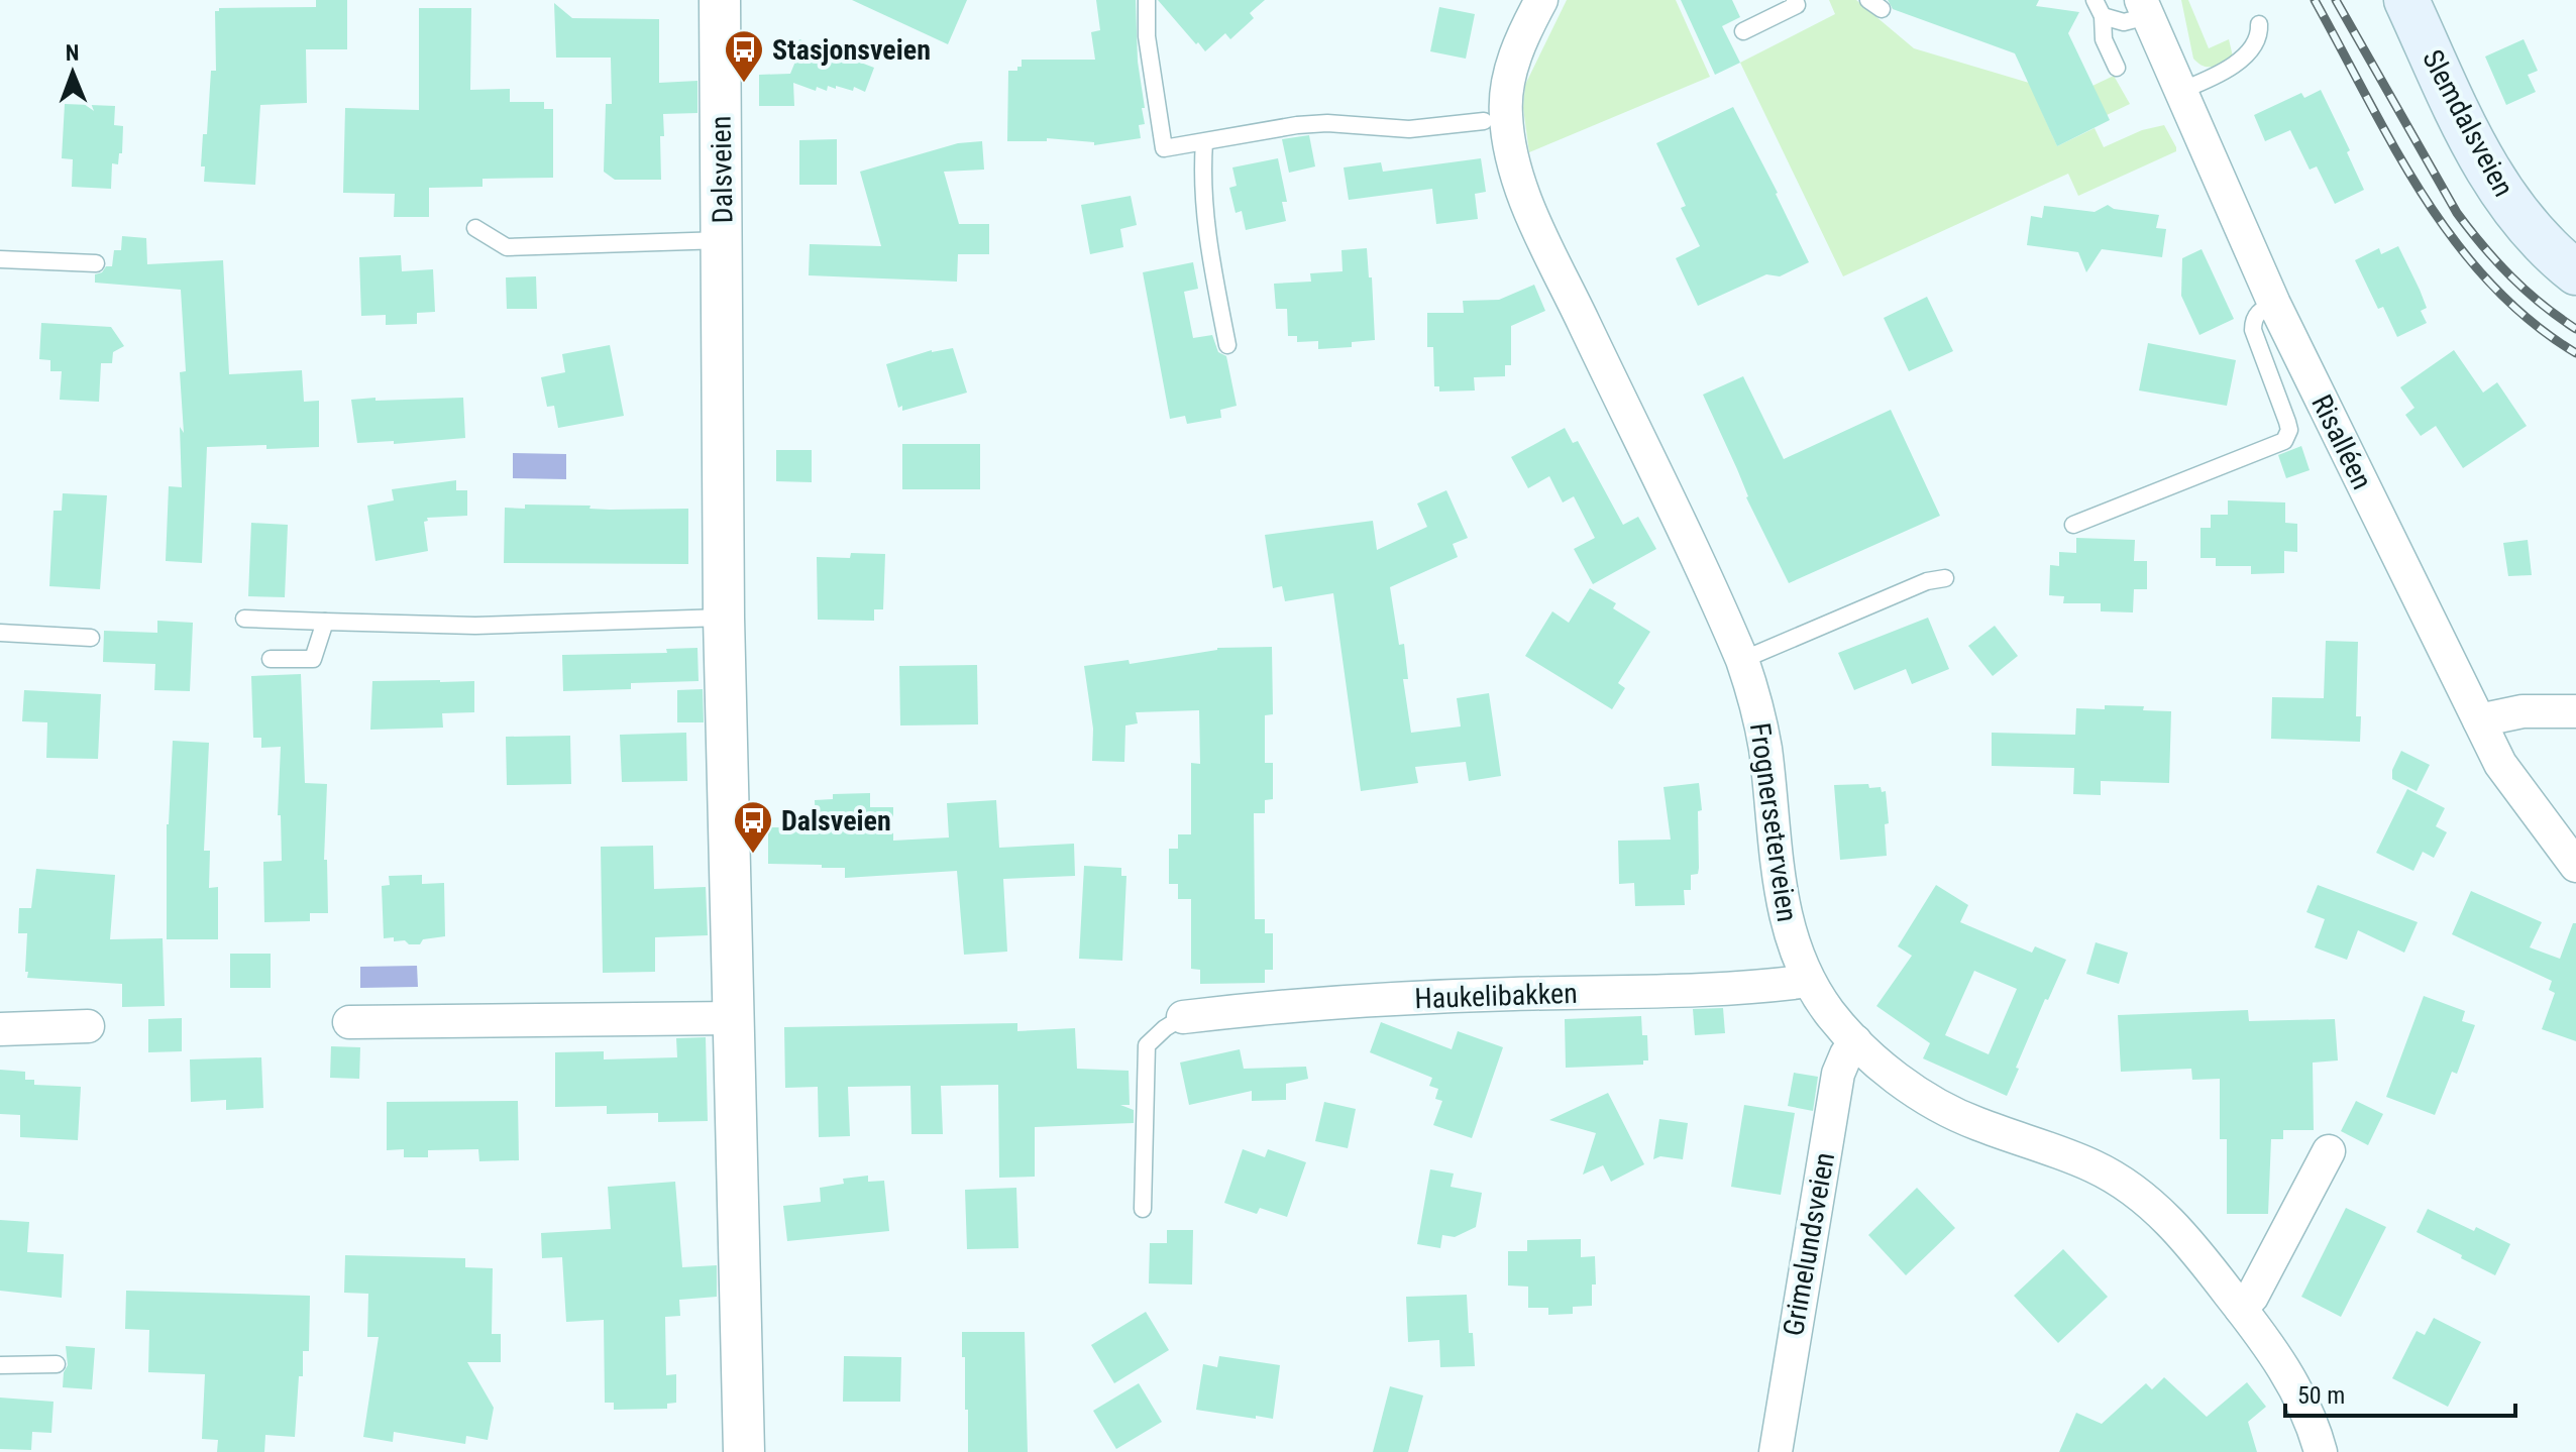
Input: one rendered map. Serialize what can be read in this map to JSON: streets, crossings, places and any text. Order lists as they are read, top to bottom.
{
  "streets": {
    "main road": ["Slemdalsveien"],
    "street": [
      "Dalsveien",
      "Risalléen",
      "Frognerseterveien",
      "Haukelibakken",
      "Grimelundsveien"
    ]
  },
  "crossings": [
    ["Frognerseterveien", "Haukelibakken"],
    ["Frognerseterveien", "Grimelundsveien"]
  ],
  "places": {
    "bus stop": ["Stasjonsveien", "Dalsveien"]
  },
  "scale_bar": "50 m",
  "north": "top"
}
